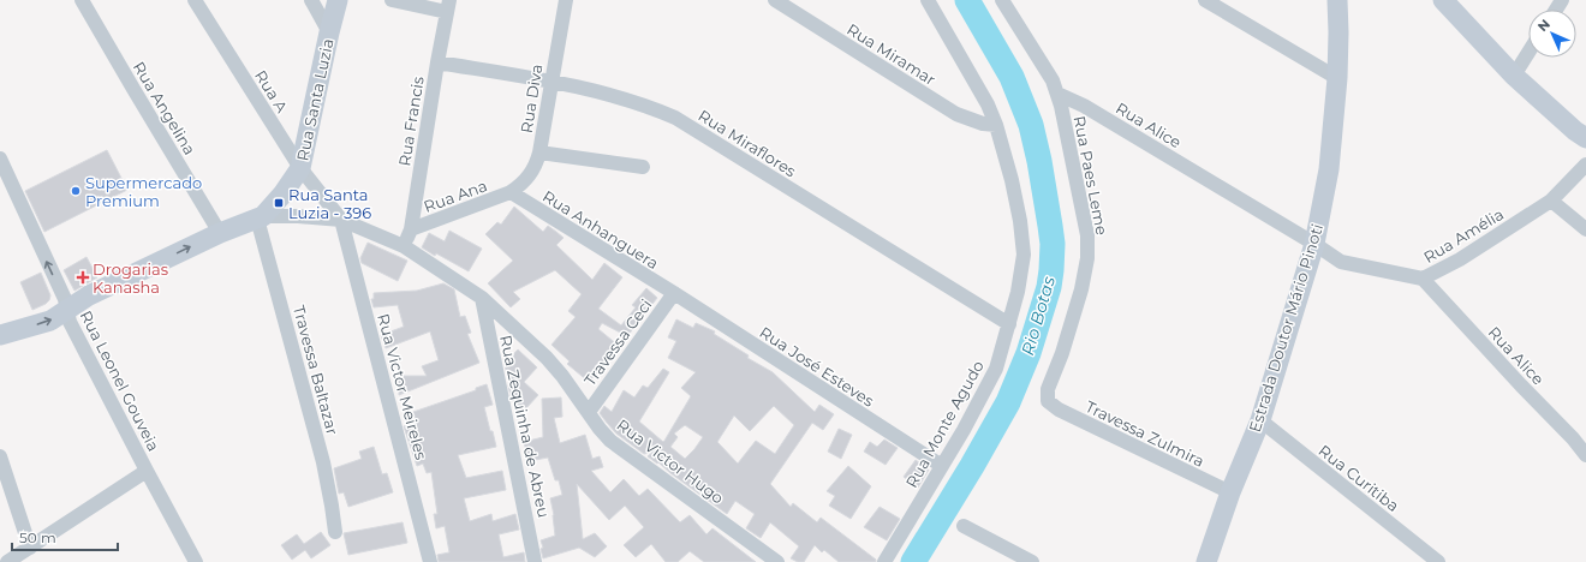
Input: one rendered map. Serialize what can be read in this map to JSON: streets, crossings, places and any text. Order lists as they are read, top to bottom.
{
  "streets": {
    "street": [
      "Rua Miramar",
      "Rua A",
      "Rua Diva",
      "Rua Santa Luzia",
      "Rua Angelina",
      "Rua Francis",
      "Rua Alice",
      "Rua Miraflores",
      "Rua Paes Leme",
      "Rua Ana",
      "Rua Anhanguera",
      "Rua Amélia",
      "Estrada Doutor Mário Pinoti",
      "Travessa Ceci",
      "Rua José Esteves",
      "Travessa Baltazar",
      "Rua Leonel Gouveia",
      "Rua Victor Meireles",
      "Rua Monte Agudo",
      "Rua Zequinha de Abreu",
      "Travessa Zulmira",
      "Rua Victor Hugo",
      "Rua Curitiba"
    ]
  },
  "crossings": [
    ["Rua Miramar", "Rua Monte Agudo"],
    ["Rua A", "Rua Santa Luzia"],
    ["Rua A", "Rua Victor Meireles"],
    ["Rua A", "Rua Victor Hugo"],
    ["Rua Diva", "Rua Miraflores"],
    ["Rua Diva", "Rua Ana"],
    ["Rua Diva", "Rua Anhanguera"],
    ["Rua Santa Luzia", "Rua Angelina"],
    ["Rua Santa Luzia", "Travessa Baltazar"],
    ["Rua Santa Luzia", "Rua Leonel Gouveia"],
    ["Rua Santa Luzia", "Rua Victor Hugo"],
    ["Rua Francis", "Rua Miraflores"],
    ["Rua Francis", "Rua Ana"],
    ["Rua Francis", "Rua Victor Hugo"],
    ["Rua Alice", "Rua Paes Leme"],
    ["Rua Alice", "Rua Amélia"],
    ["Rua Alice", "Estrada Doutor Mário Pinoti"],
    ["Rua Miraflores", "Rua Monte Agudo"],
    ["Rua Paes Leme", "Travessa Zulmira"],
    ["Rua Ana", "Rua Anhanguera"],
    ["Rua Anhanguera", "Travessa Ceci"],
    ["Rua Anhanguera", "Rua José Esteves"],
    ["Rua Amélia", "Estrada Doutor Mário Pinoti"],
    ["Estrada Doutor Mário Pinoti", "Travessa Zulmira"],
    ["Estrada Doutor Mário Pinoti", "Rua Curitiba"],
    ["Travessa Ceci", "Rua José Esteves"],
    ["Travessa Ceci", "Rua Victor Hugo"],
    ["Rua José Esteves", "Rua Monte Agudo"],
    ["Travessa Baltazar", "Rua Victor Hugo"],
    ["Rua Victor Meireles", "Rua Victor Hugo"],
    ["Rua Zequinha de Abreu", "Rua Victor Hugo"]
  ],
  "one_way": ["Rua Santa Luzia", "Rua Leonel Gouveia"],
  "water": ["Rio Botas"],
  "places": {
    "other": ["Supermercado Premium"],
    "transit": ["Rua Santa Luzia - 396"],
    "health": ["Drogarias Kanasha"]
  },
  "scale_bar": "50 m",
  "north": "top left"
}
